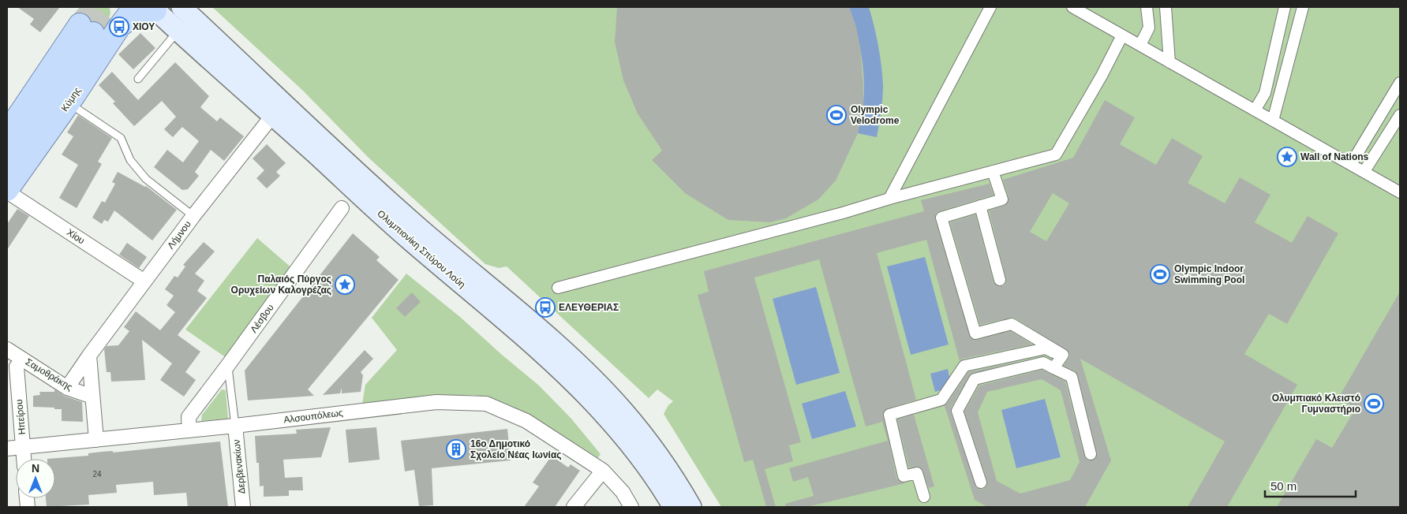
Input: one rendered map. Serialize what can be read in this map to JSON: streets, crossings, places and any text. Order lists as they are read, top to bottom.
{
  "streets": {
    "main road": ["Κύμης", "Ολυμπιονίκη Σπύρου Λούη"],
    "street": [
      "Λήμνου",
      "Χίου",
      "Λέσβου",
      "Σαμοθράκης",
      "Αλσουπόλεως",
      "Ηπείρου",
      "Δερβενακίων"
    ]
  },
  "crossings": [
    ["Κύμης", "Χίου"],
    ["Λήμνου", "Χίου"],
    ["Λήμνου", "Ολυμπιονίκη Σπύρου Λούη"],
    ["Λήμνου", "Σαμοθράκης"],
    ["Λέσβου", "Αλσουπόλεως"],
    ["Αλσουπόλεως", "Ηπείρου"],
    ["Αλσουπόλεως", "Δερβενακίων"]
  ],
  "places": {
    "bus stop": ["ΧΙΟΥ", "ΕΛΕΥΘΕΡΙΑΣ"],
    "sports": ["Olympic Velodrome", "Olympic Indoor Swimming Pool", "Ολυμπιακό Κλειστό Γυμναστήριο"],
    "place": ["Wall of Nations", "Παλαιός Πύργος Ορυχείων Καλογρέζας"],
    "building": ["16ο Δημοτικό Σχολείο Νέας Ιωνίας"]
  },
  "house_numbers": ["24"],
  "scale_bar": "50 m",
  "north": "top"
}
